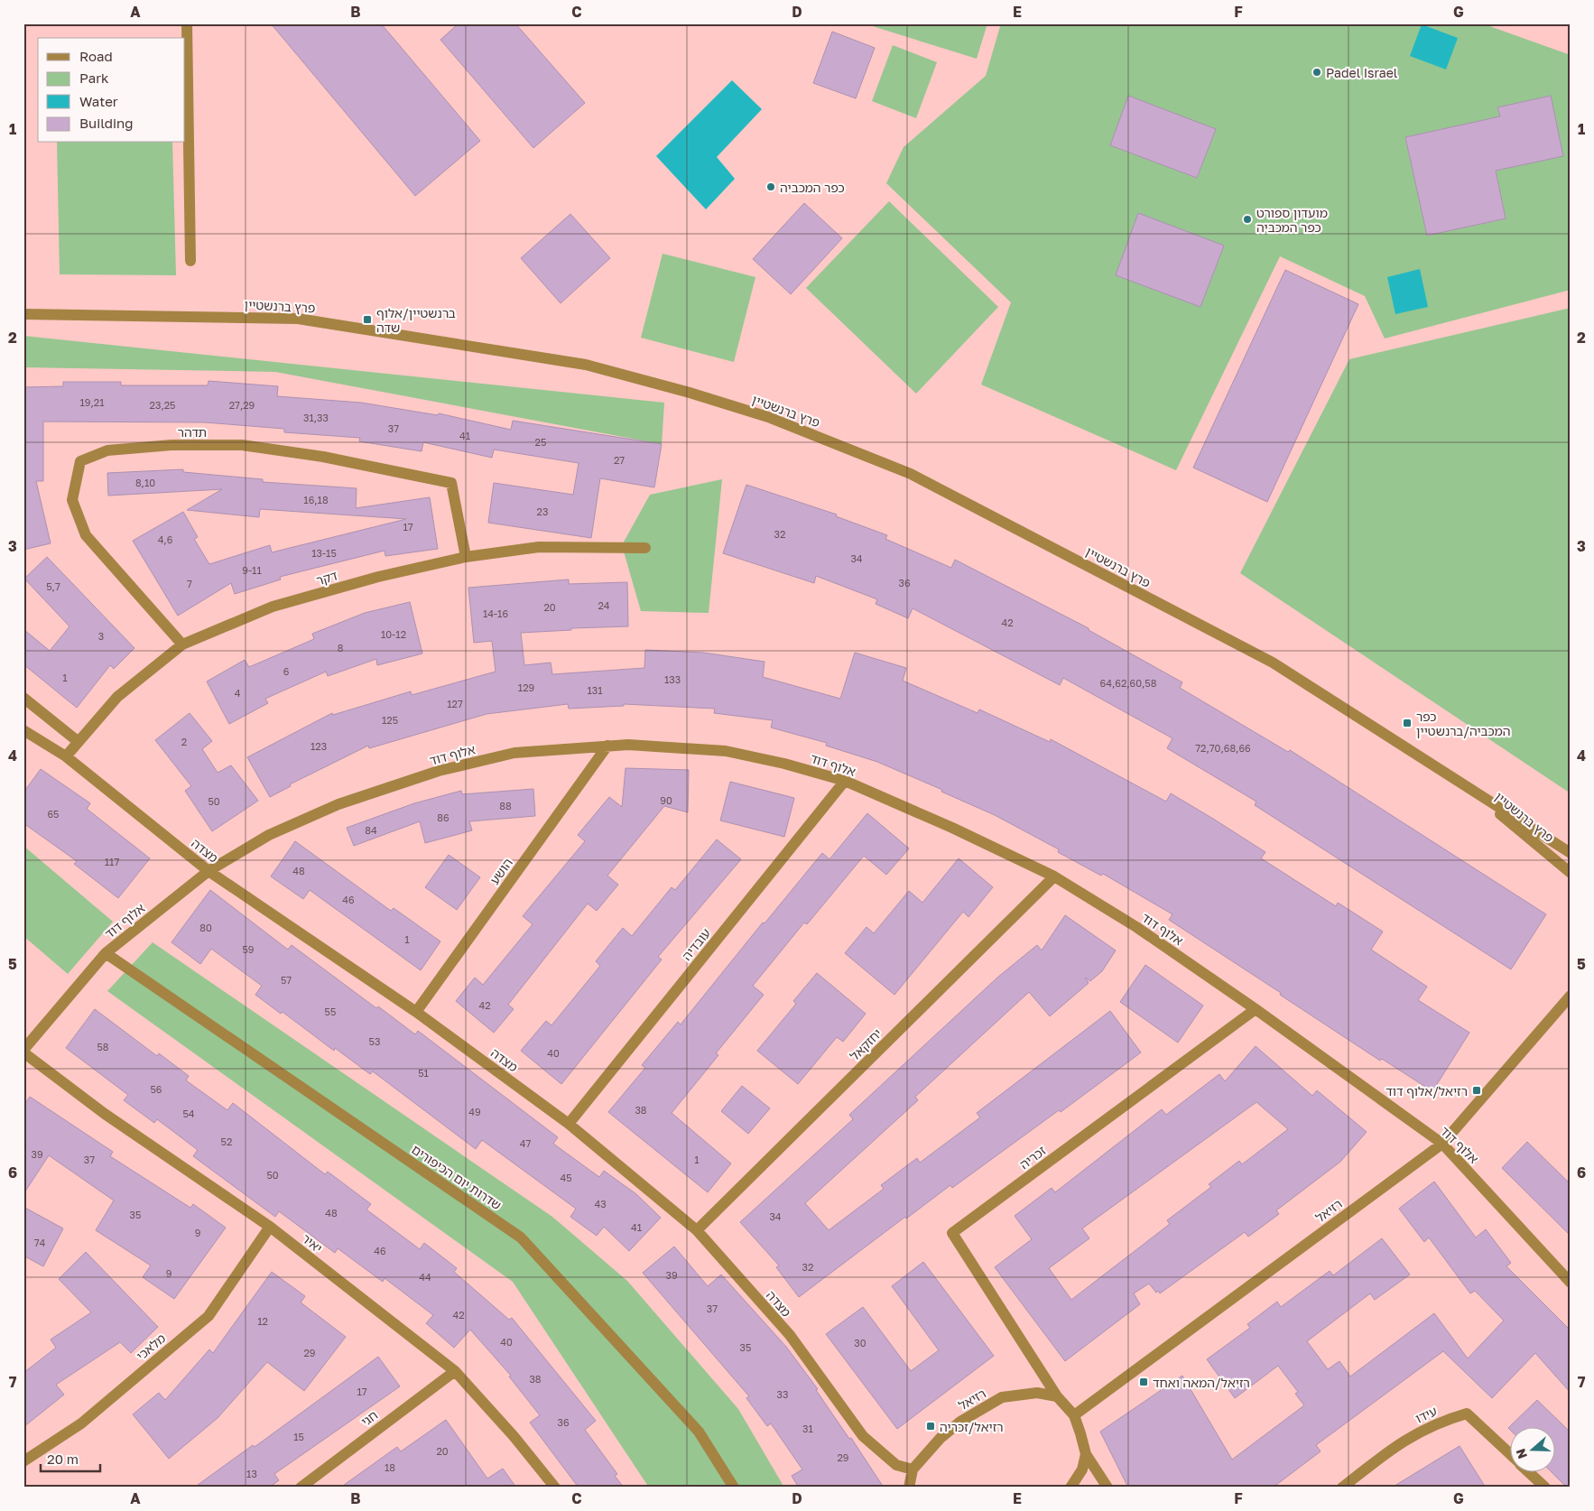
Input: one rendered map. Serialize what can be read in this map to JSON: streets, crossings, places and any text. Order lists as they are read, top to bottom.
{
  "streets": {
    "street": [
      "פרץ ברנשטיין",
      "תדהר",
      "דקר",
      "אלוף דוד",
      "מצדה",
      "הושע",
      "עובדיה",
      "יחזקאל",
      "זכריה",
      "שדרות יום הכיפורים",
      "רזיאל",
      "יאיר",
      "מלאכי",
      "עידו",
      "חגי"
    ]
  },
  "crossings": [
    ["תדהר", "דקר"],
    ["דקר", "מצדה"],
    ["אלוף דוד", "מצדה"],
    ["אלוף דוד", "הושע"],
    ["אלוף דוד", "עובדיה"],
    ["אלוף דוד", "יחזקאל"],
    ["אלוף דוד", "זכריה"],
    ["אלוף דוד", "שדרות יום הכיפורים"],
    ["אלוף דוד", "רזיאל"],
    ["אלוף דוד", "יאיר"],
    ["מצדה", "הושע"],
    ["מצדה", "עובדיה"],
    ["מצדה", "יחזקאל"],
    ["מצדה", "רזיאל"],
    ["זכריה", "רזיאל"],
    ["יאיר", "מלאכי"],
    ["יאיר", "חגי"]
  ],
  "places": {
    "other": ["Padel Israel", "כפר המכביה", "מועדון ספורט כפר המכביה"],
    "transit": [
      "ברנשטיין/אלוף שדה",
      "כפר המכביה/ברנשטיין",
      "רזיאל/אלוף דוד",
      "רזיאל/המאה ואחד",
      "רזיאל/זכריה"
    ]
  },
  "house_numbers": [
    "19,21",
    "23,25",
    "27,29",
    "31,33",
    "37",
    "41",
    "25",
    "27",
    "8,10",
    "16,18",
    "23",
    "17",
    "32",
    "4,6",
    "13-15",
    "34",
    "9-11",
    "36",
    "7",
    "5,7",
    "24",
    "20",
    "14-16",
    "42",
    "10-12",
    "3",
    "8",
    "6",
    "1",
    "133",
    "64,62,60,58",
    "129",
    "131",
    "4",
    "127",
    "125",
    "2",
    "123",
    "72,70,68,66",
    "90",
    "50",
    "88",
    "65",
    "86",
    "84",
    "117",
    "48",
    "46",
    "80",
    "1",
    "59",
    "57",
    "42",
    "55",
    "53",
    "58",
    "40",
    "51",
    "56",
    "38",
    "49",
    "54",
    "52",
    "47",
    "39",
    "37",
    "1",
    "50",
    "45",
    "43",
    "48",
    "35",
    "34",
    "41",
    "9",
    "74",
    "46",
    "32",
    "9",
    "39",
    "44",
    "37",
    "42",
    "12",
    "40",
    "30",
    "35",
    "29",
    "38",
    "17",
    "33",
    "36",
    "31",
    "15",
    "20",
    "29",
    "18",
    "13"
  ],
  "legend": [
    "Road",
    "Park",
    "Water",
    "Building"
  ],
  "scale_bar": "20 m",
  "north": "left",
  "grid": {
    "columns": [
      "A",
      "B",
      "C",
      "D",
      "E",
      "F",
      "G"
    ],
    "rows": [
      "1",
      "2",
      "3",
      "4",
      "5",
      "6",
      "7"
    ]
  }
}
